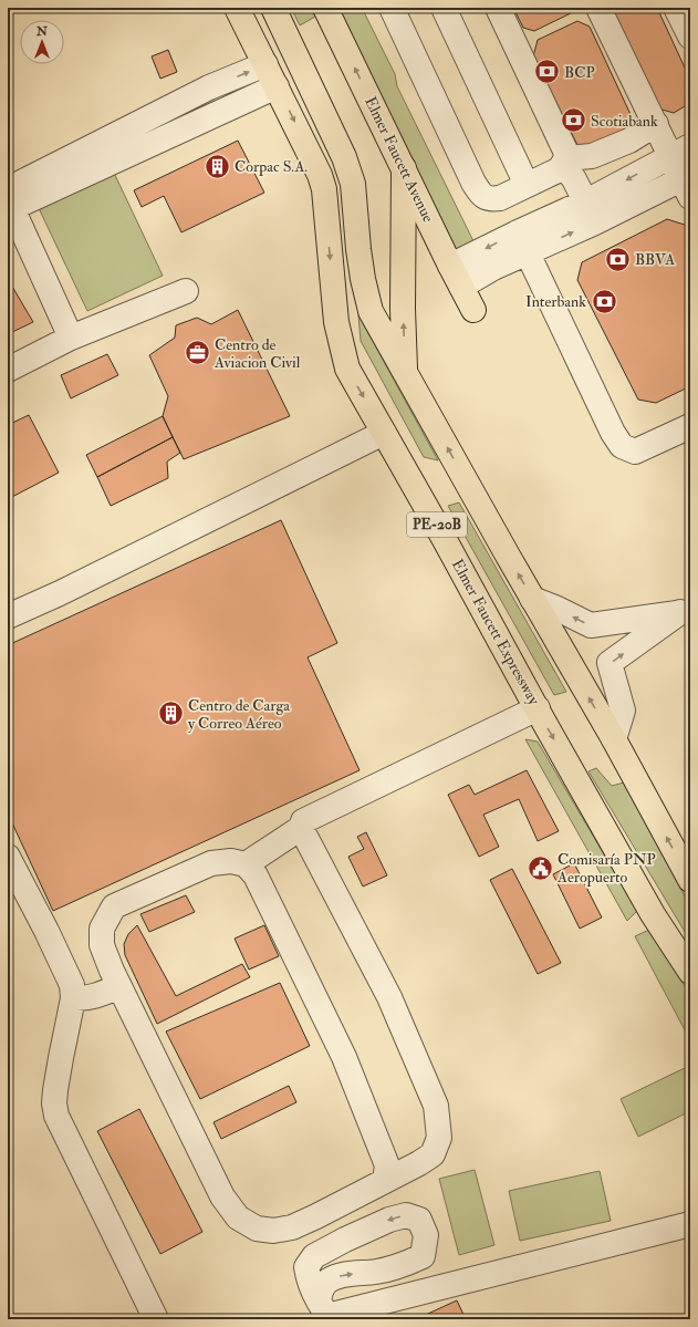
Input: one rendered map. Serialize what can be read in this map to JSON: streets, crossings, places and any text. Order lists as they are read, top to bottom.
{
  "streets": {
    "main road": ["Elmer Faucett Avenue", "PE-20B", "Elmer Faucett Expressway"]
  },
  "places": {
    "bank": [
      "BCP",
      "Scotiabank",
      "BBVA",
      "Interbank"
    ],
    "building": ["Corpac S.A.", "Centro de Carga y Correo Aéreo"],
    "office": ["Centro de Aviacion Civil"],
    "public building": ["Comisaría PNP Aeropuerto"]
  },
  "north": "top"
}
